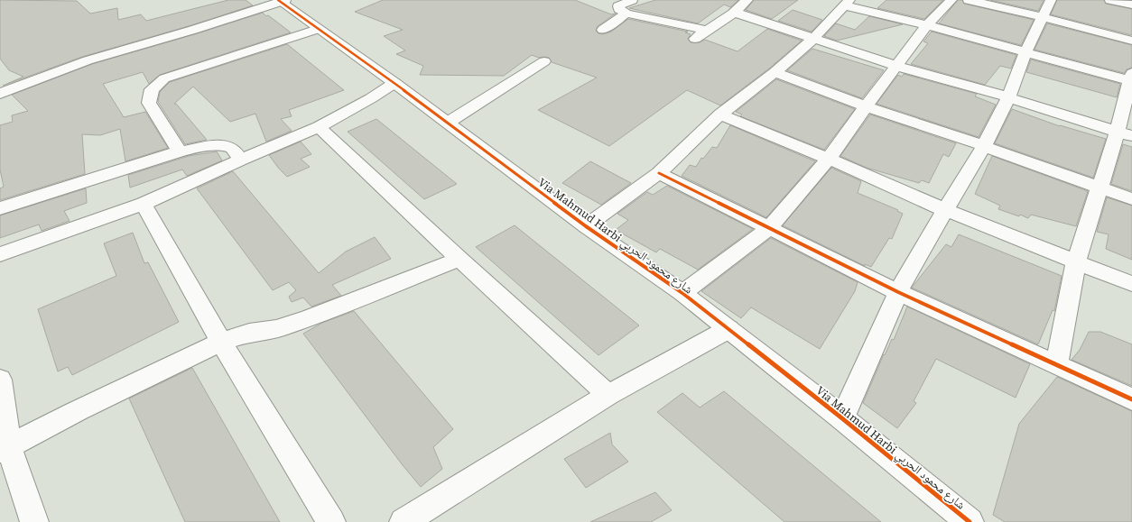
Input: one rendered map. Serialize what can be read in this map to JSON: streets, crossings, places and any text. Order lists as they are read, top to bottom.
{
  "streets": {
    "street": ["Via Mahmud Harbi شارع محمود الحربي"]
  }
}
